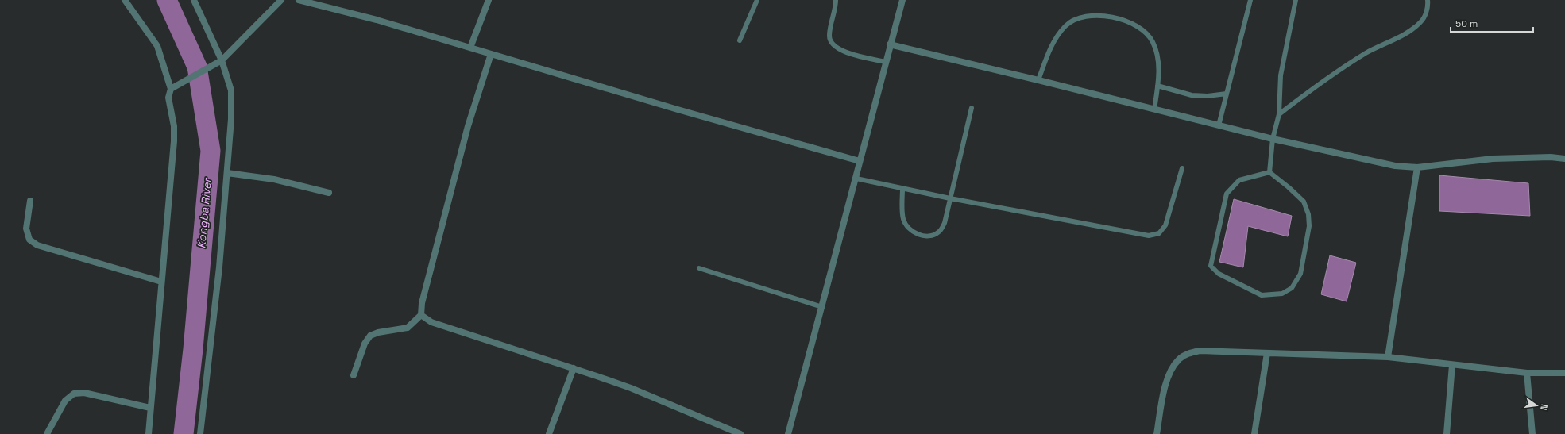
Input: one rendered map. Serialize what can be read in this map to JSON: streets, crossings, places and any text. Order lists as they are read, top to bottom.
{
  "water": ["Kongba River"],
  "scale_bar": "50 m",
  "north": "right"
}
